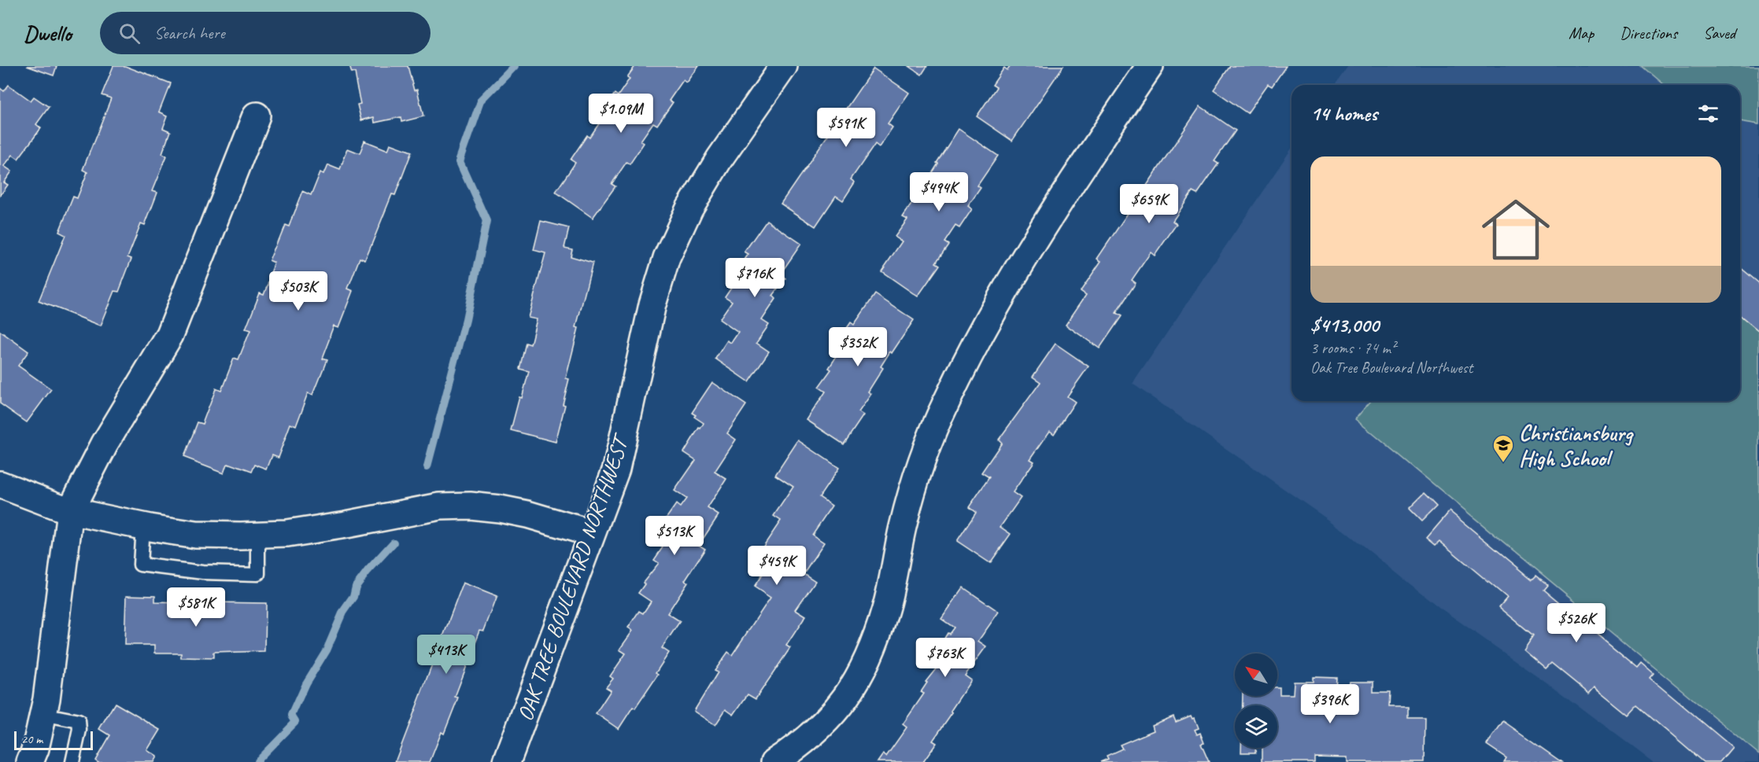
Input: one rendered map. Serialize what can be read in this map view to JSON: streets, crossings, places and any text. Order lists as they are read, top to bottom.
{
  "streets": {
    "street": ["OAK TREE BOULEVARD NORTHWEST"]
  },
  "places": {
    "school or university": ["Christiansburg High School"]
  },
  "scale_bar": "20 m",
  "north": "top left",
  "page": {
    "header": "Dwello",
    "search": "Search here",
    "nav": ["Map", "Directions", "Saved"],
    "heading": "14 homes",
    "price": [
      "$1.09M",
      "$591K",
      "$494K",
      "$659K",
      "$716K",
      "$503K",
      "$352K",
      "$513K",
      "$459K",
      "$581K",
      "$526K",
      "$413K",
      "$763K",
      "$396K"
    ],
    "list": [
      {
        "name": "$413,000",
        "note": "3 rooms · 74 m² · Oak Tree Boulevard Northwest"
      }
    ],
    "scale": "20 m"
  }
}
